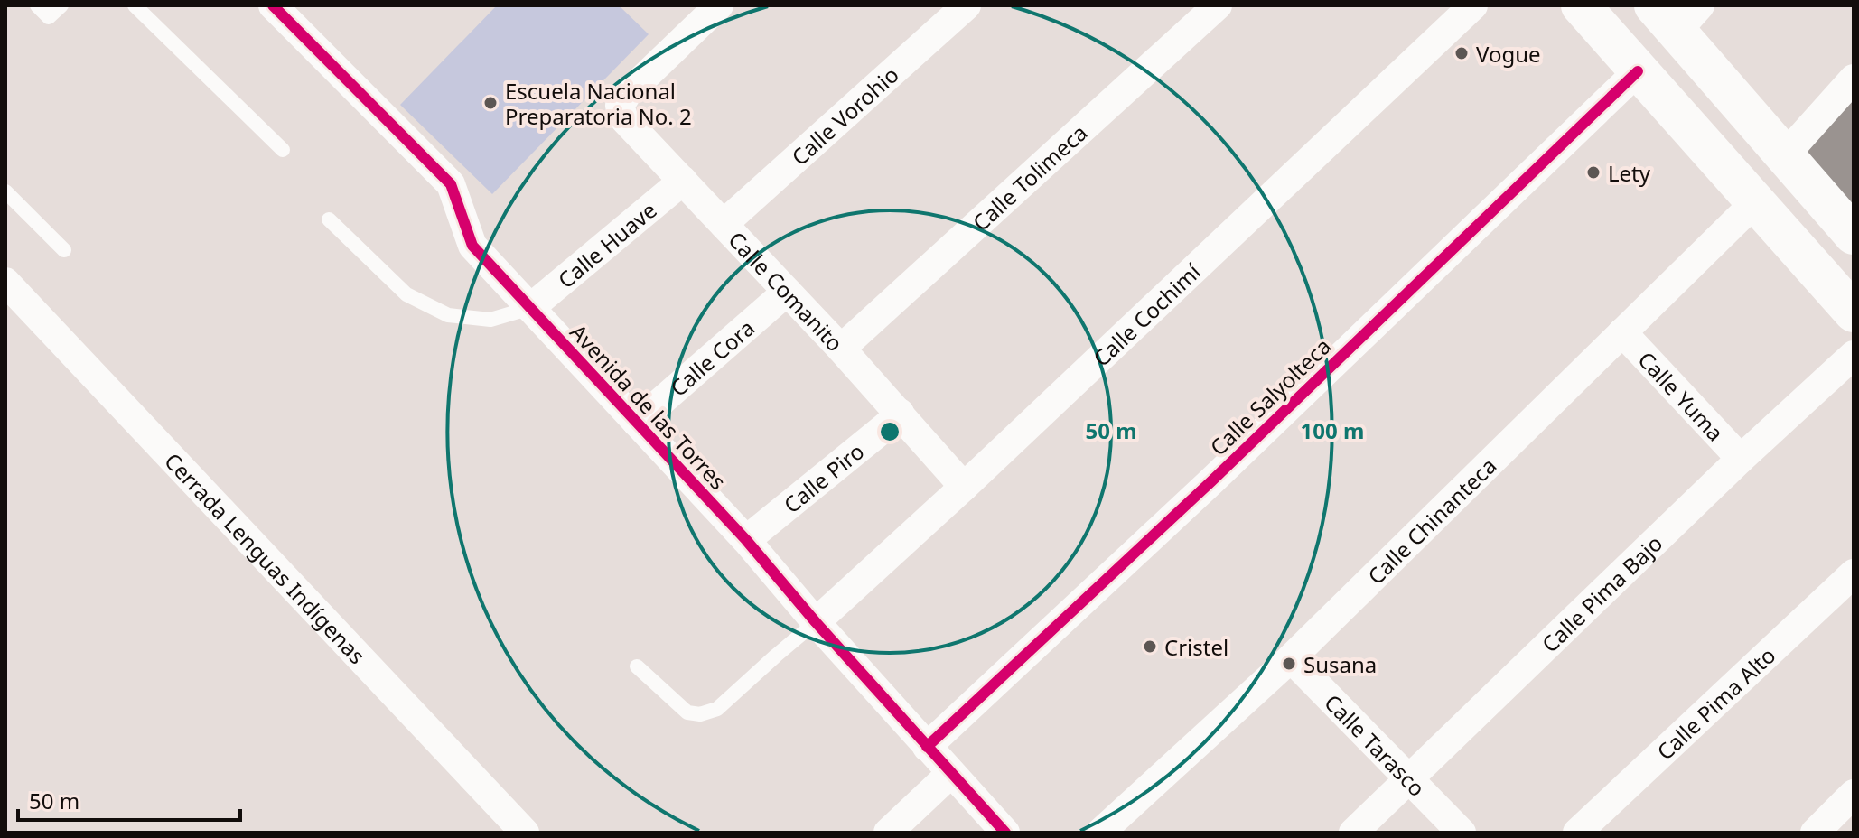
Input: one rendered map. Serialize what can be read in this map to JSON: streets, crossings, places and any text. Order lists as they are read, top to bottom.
{
  "streets": {
    "street": [
      "Calle Vorohio",
      "Calle Tolimeca",
      "Calle Huave",
      "Calle Comanito",
      "Calle Cochimí",
      "Calle Cora",
      "Calle Yuma",
      "Calle Salyolteca",
      "Avenida de las Torres",
      "Calle Piro",
      "Calle Chinanteca",
      "Cerrada Lenguas Indígenas",
      "Calle Pima Bajo",
      "Calle Pima Alto",
      "Calle Tarasco"
    ]
  },
  "crossings": [
    ["Calle Vorohio", "Calle Comanito"],
    ["Calle Tolimeca", "Calle Comanito"],
    ["Calle Huave", "Calle Comanito"],
    ["Calle Huave", "Avenida de las Torres"],
    ["Calle Comanito", "Calle Cochimí"],
    ["Calle Comanito", "Calle Cora"],
    ["Calle Comanito", "Calle Piro"],
    ["Calle Cochimí", "Avenida de las Torres"],
    ["Calle Cora", "Avenida de las Torres"],
    ["Calle Yuma", "Calle Chinanteca"],
    ["Calle Yuma", "Calle Pima Bajo"],
    ["Calle Salyolteca", "Avenida de las Torres"],
    ["Avenida de las Torres", "Calle Piro"],
    ["Calle Chinanteca", "Calle Tarasco"],
    ["Calle Pima Bajo", "Calle Tarasco"]
  ],
  "places": [
    "Vogue",
    "Escuela Nacional Preparatoria No. 2",
    "Lety",
    "Cristel",
    "Susana"
  ],
  "scale_bar": "50 m",
  "rings": ["50 m", "100 m"]
}
